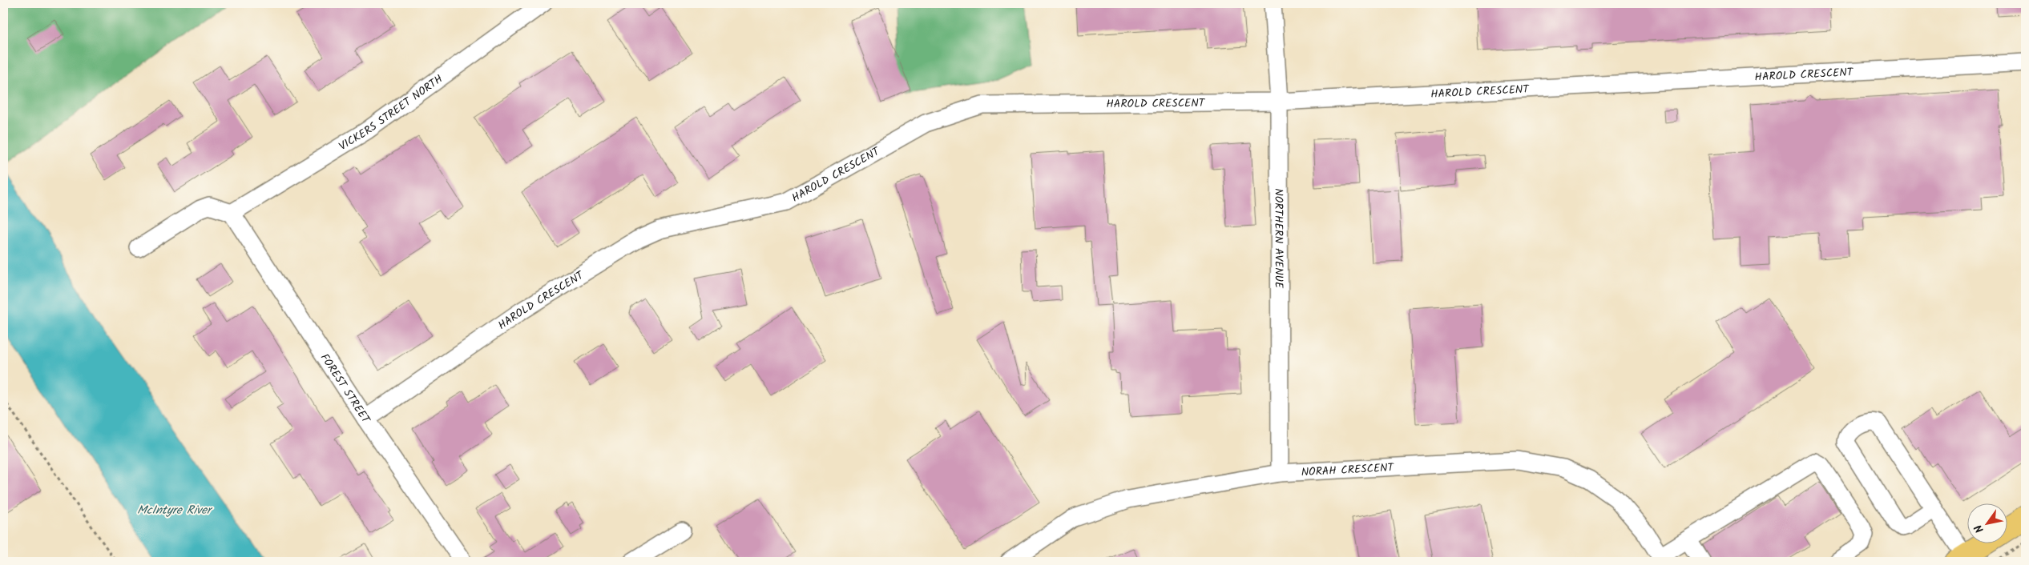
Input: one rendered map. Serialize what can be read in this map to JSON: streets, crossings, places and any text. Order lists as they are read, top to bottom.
{
  "streets": {
    "street": [
      "HAROLD CRESCENT",
      "VICKERS STREET NORTH",
      "NORTHERN AVENUE",
      "FOREST STREET",
      "NORAH CRESCENT"
    ]
  },
  "crossings": [
    ["HAROLD CRESCENT", "NORTHERN AVENUE"],
    ["HAROLD CRESCENT", "FOREST STREET"],
    ["VICKERS STREET NORTH", "FOREST STREET"],
    ["NORTHERN AVENUE", "NORAH CRESCENT"]
  ],
  "water": ["McIntyre River"],
  "north": "bottom left"
}
